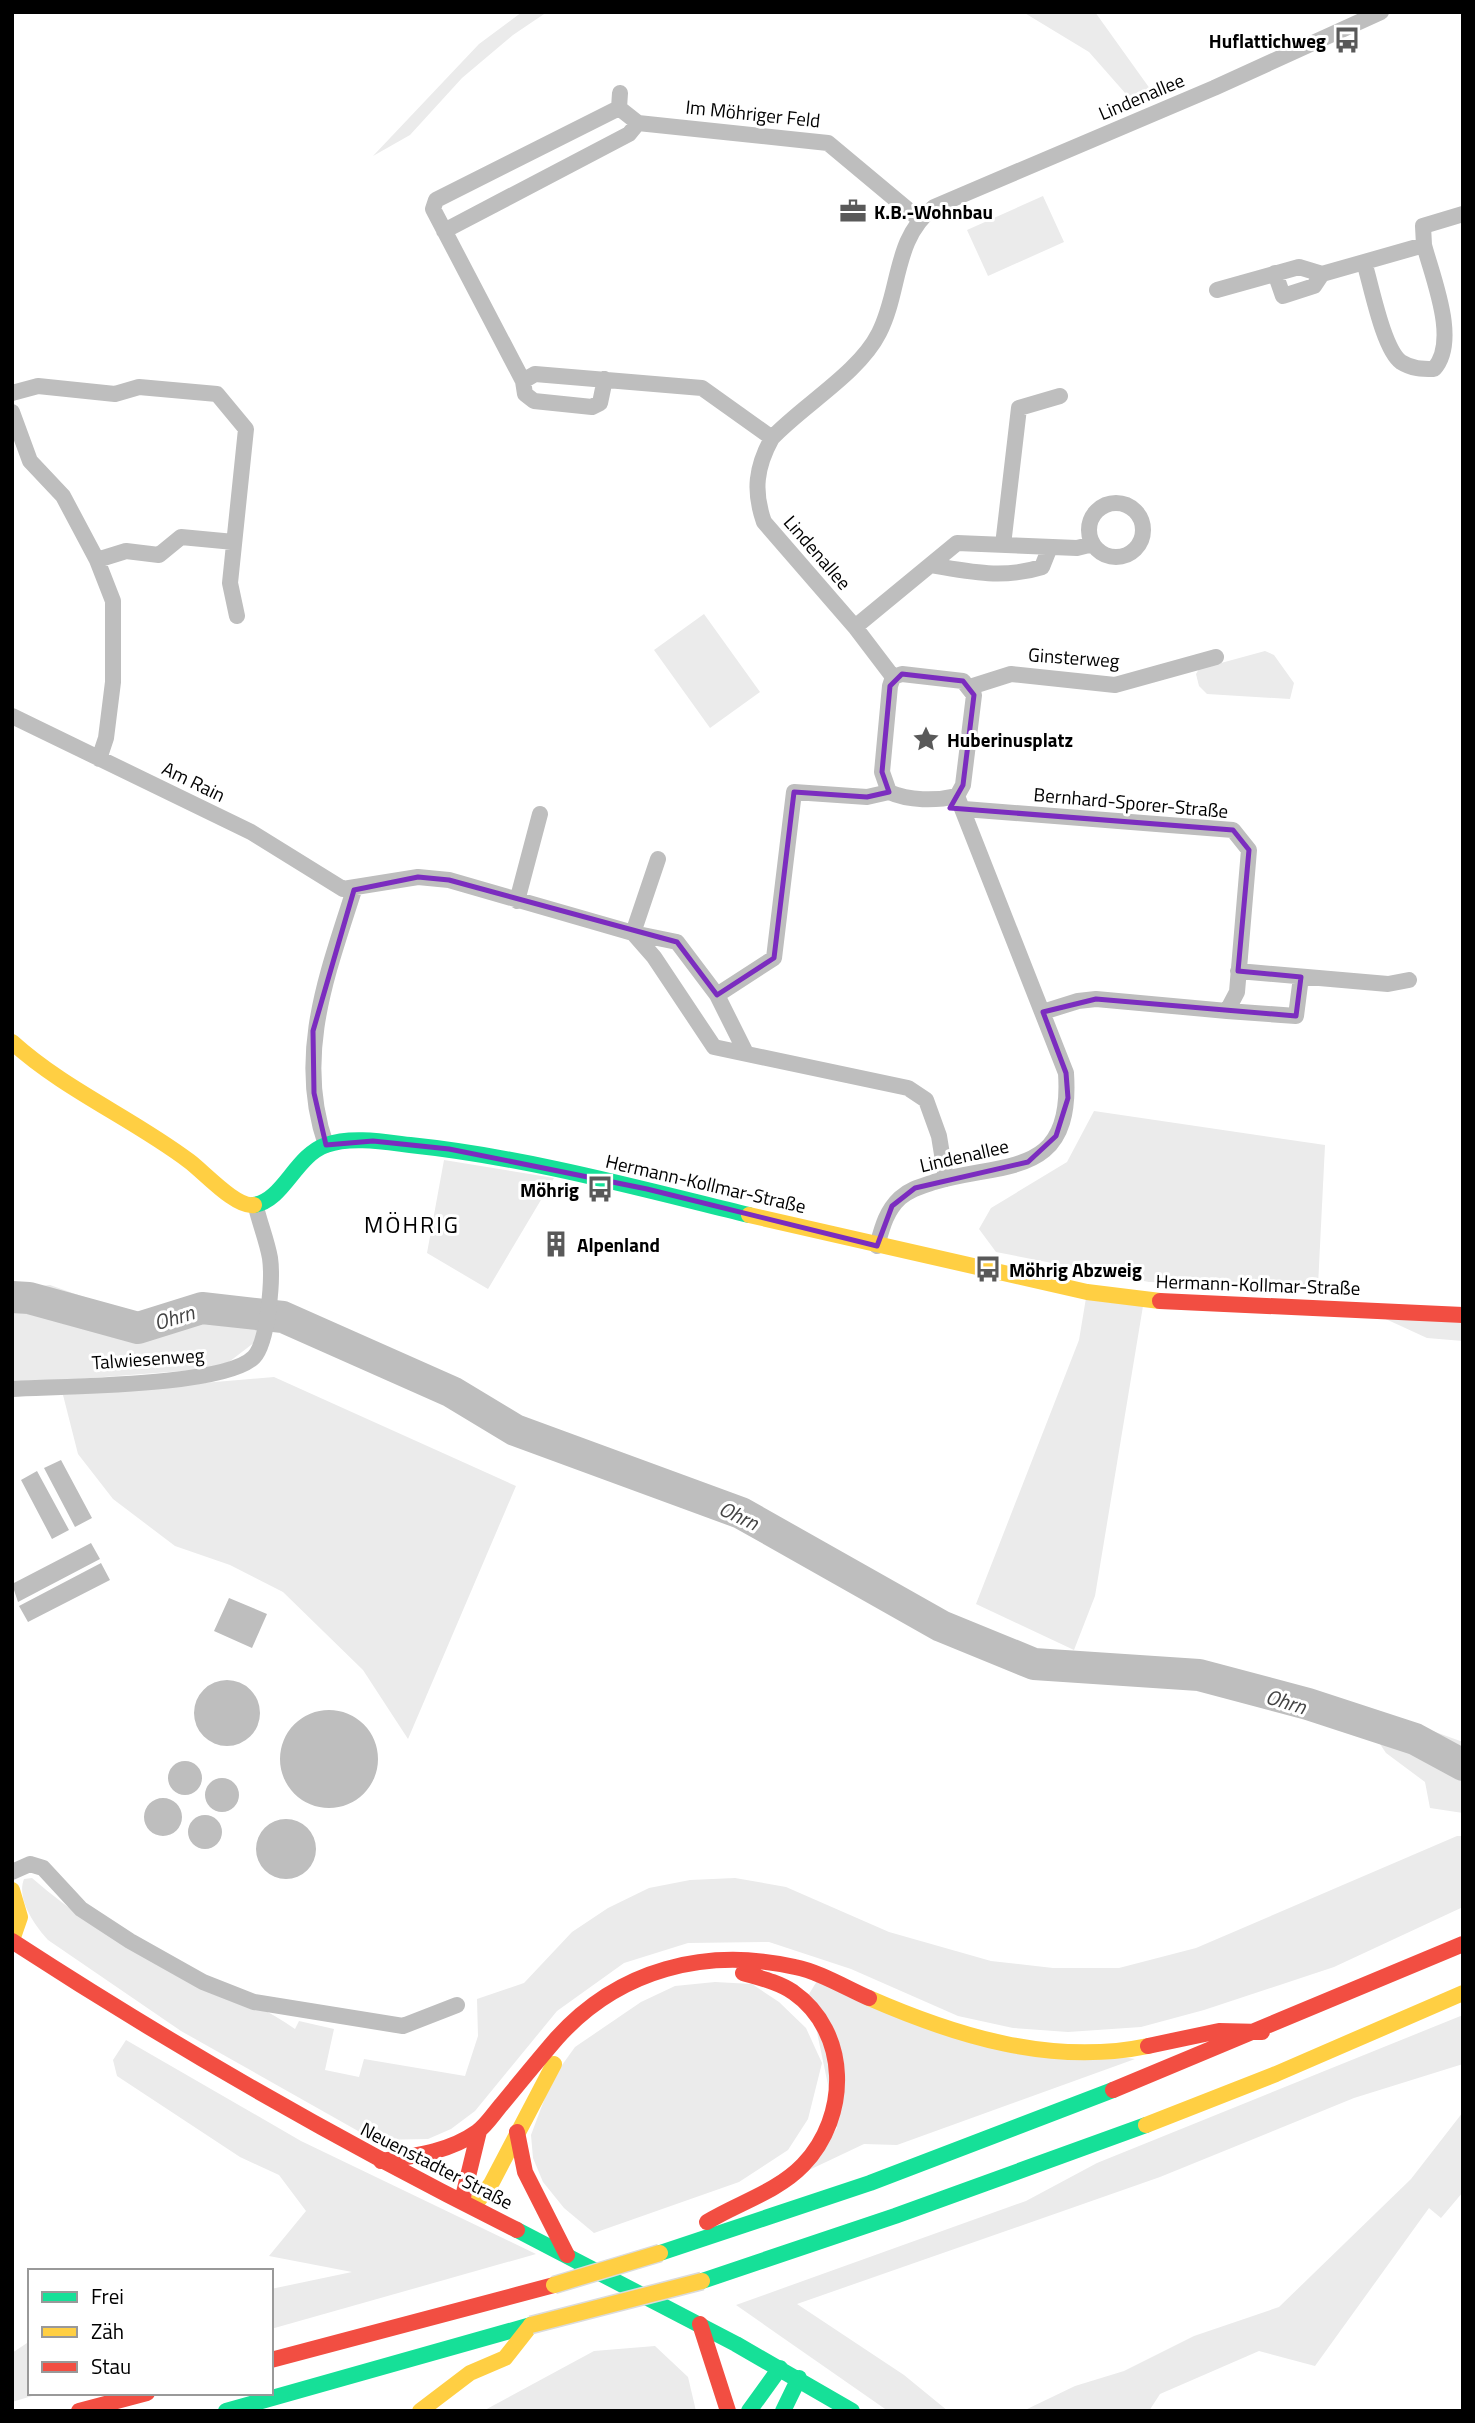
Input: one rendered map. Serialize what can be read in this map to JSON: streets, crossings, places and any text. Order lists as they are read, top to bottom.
{
  "streets": {
    "main road": ["Hermann-Kollmar-Straße", "Neuenstadter Straße"],
    "street": [
      "Lindenallee",
      "Im Möhriger Feld",
      "Ginsterweg",
      "Am Rain",
      "Bernhard-Sporer-Straße",
      "Talwiesenweg"
    ]
  },
  "crossings": [
    ["Lindenallee", "Im Möhriger Feld"],
    ["Lindenallee", "Bernhard-Sporer-Straße"],
    ["Lindenallee", "Hermann-Kollmar-Straße"]
  ],
  "districts": ["MÖHRIG"],
  "water": ["Ohrn"],
  "places": {
    "bus stop": ["Huflattichweg", "Möhrig", "Möhrig Abzweig"],
    "office": ["K.B.-Wohnbau"],
    "place": ["Huberinusplatz"],
    "building": ["Alpenland"]
  },
  "legend": ["Frei", "Zäh", "Stau"]
}
